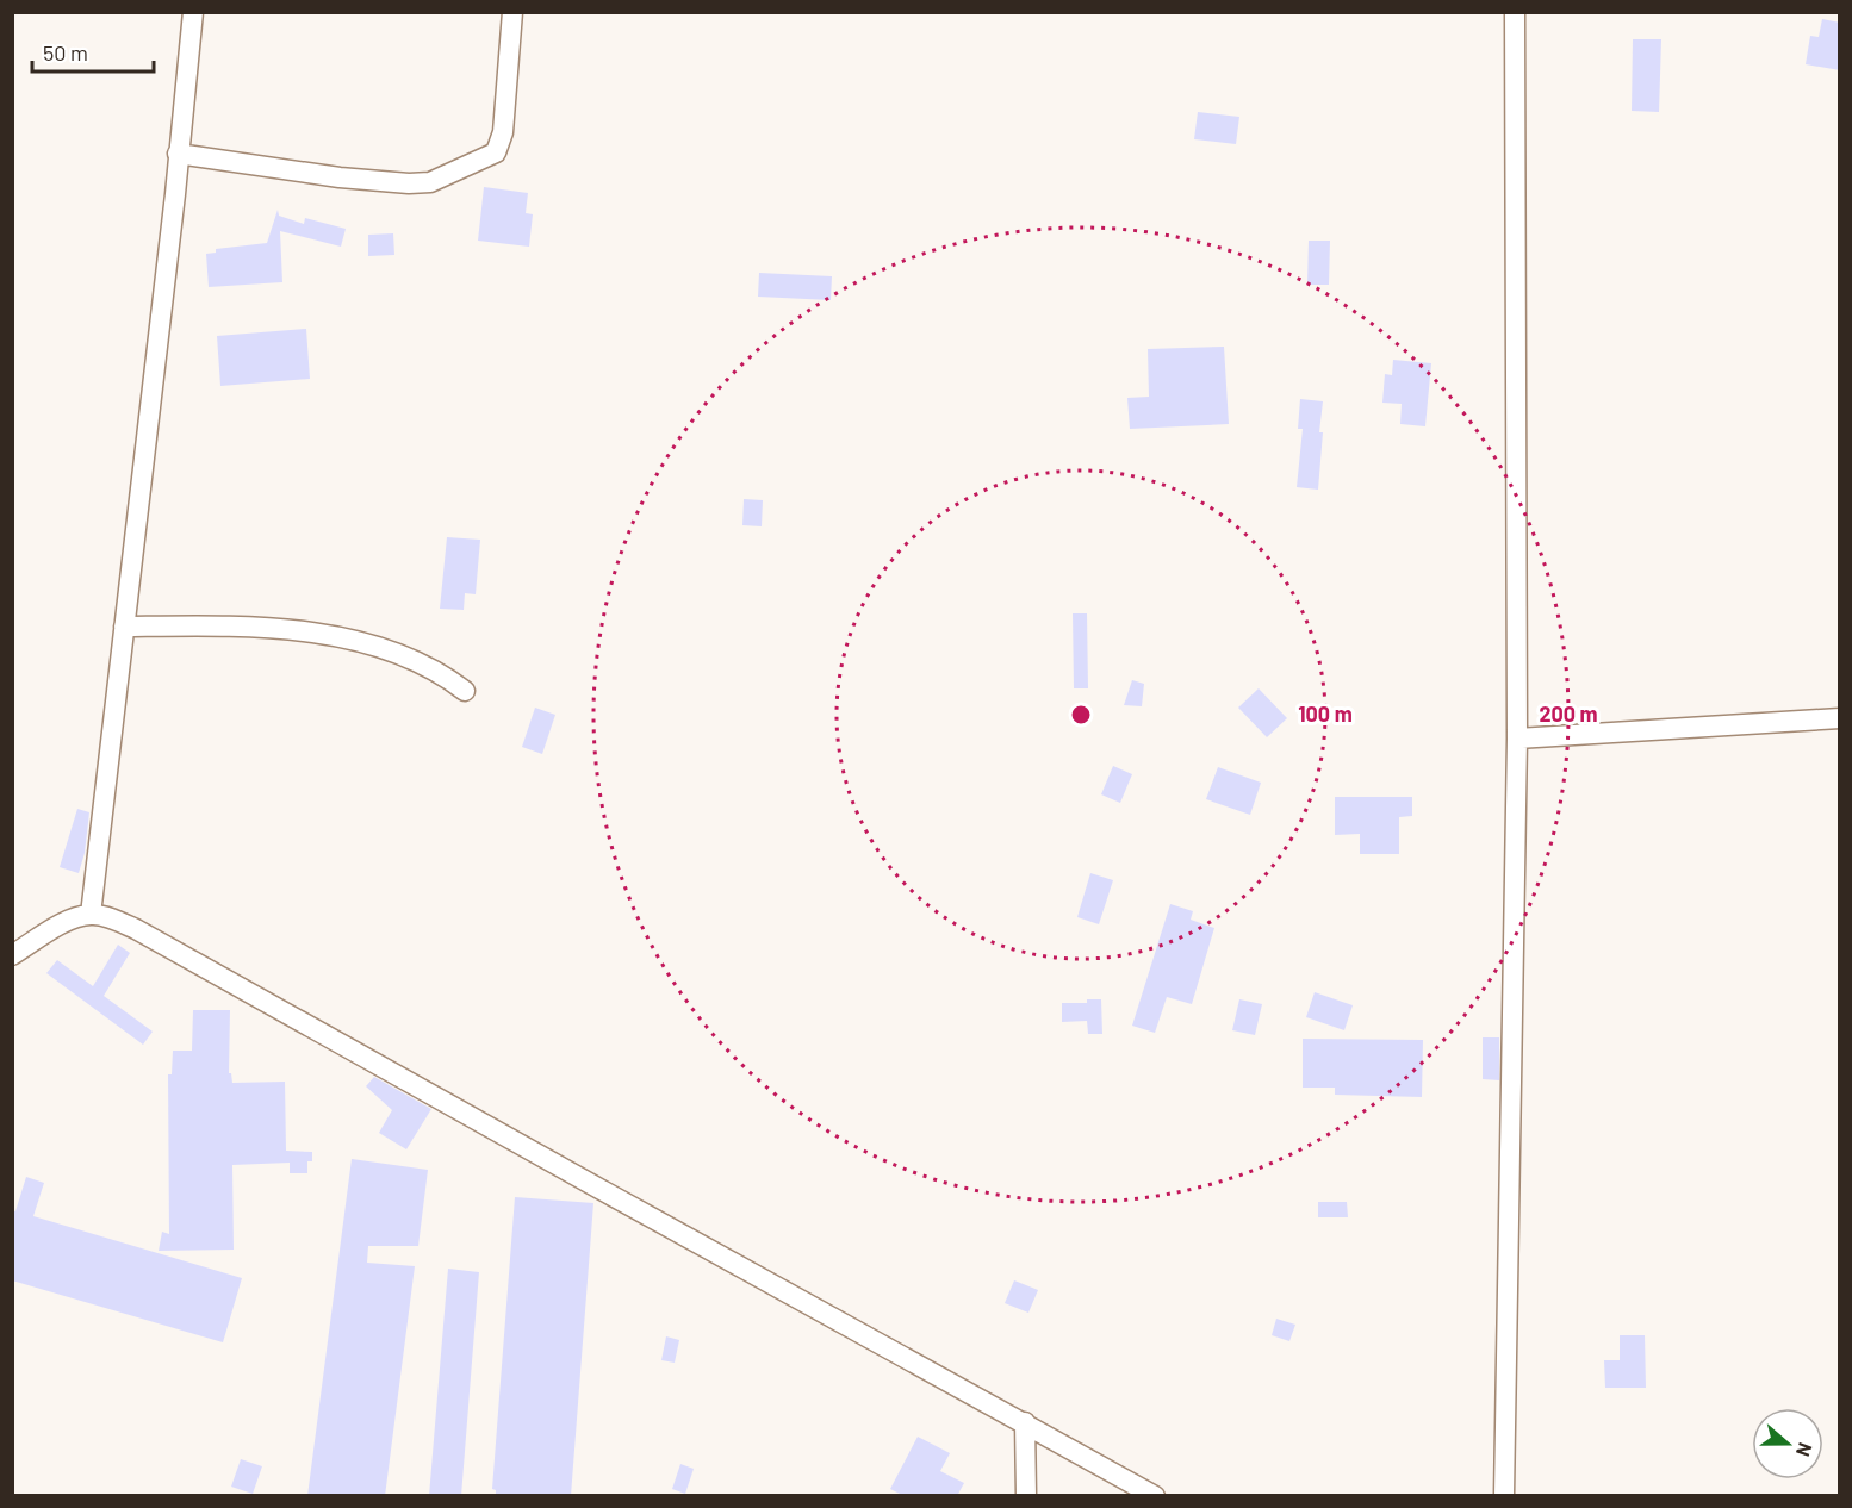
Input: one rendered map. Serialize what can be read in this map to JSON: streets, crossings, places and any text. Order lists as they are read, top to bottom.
{
  "scale_bar": "50 m",
  "north": "right",
  "rings": ["100 m", "200 m"]
}
